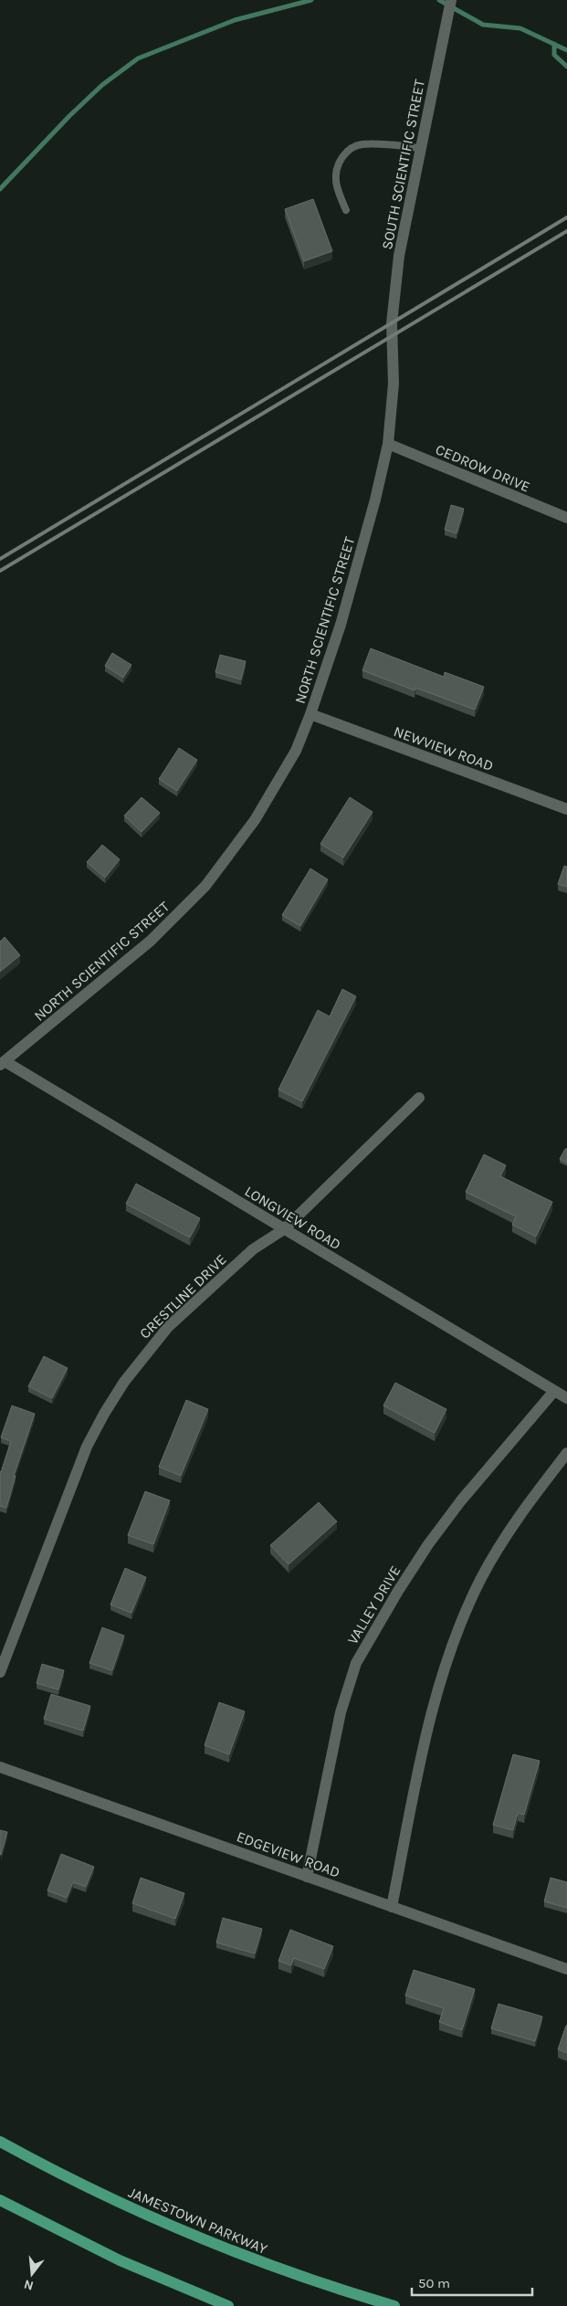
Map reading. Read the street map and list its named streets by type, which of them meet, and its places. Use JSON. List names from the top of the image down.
{
  "streets": {
    "main road": ["JAMESTOWN PARKWAY"],
    "street": [
      "SOUTH SCIENTIFIC STREET",
      "CEDROW DRIVE",
      "NORTH SCIENTIFIC STREET",
      "NEWVIEW ROAD",
      "LONGVIEW ROAD",
      "CRESTLINE DRIVE",
      "VALLEY DRIVE",
      "EDGEVIEW ROAD"
    ]
  },
  "crossings": [
    ["SOUTH SCIENTIFIC STREET", "NORTH SCIENTIFIC STREET"],
    ["CEDROW DRIVE", "NORTH SCIENTIFIC STREET"],
    ["NORTH SCIENTIFIC STREET", "NEWVIEW ROAD"],
    ["NORTH SCIENTIFIC STREET", "LONGVIEW ROAD"],
    ["LONGVIEW ROAD", "CRESTLINE DRIVE"],
    ["LONGVIEW ROAD", "VALLEY DRIVE"],
    ["VALLEY DRIVE", "EDGEVIEW ROAD"]
  ],
  "scale_bar": "50 m",
  "north": "bottom"
}
